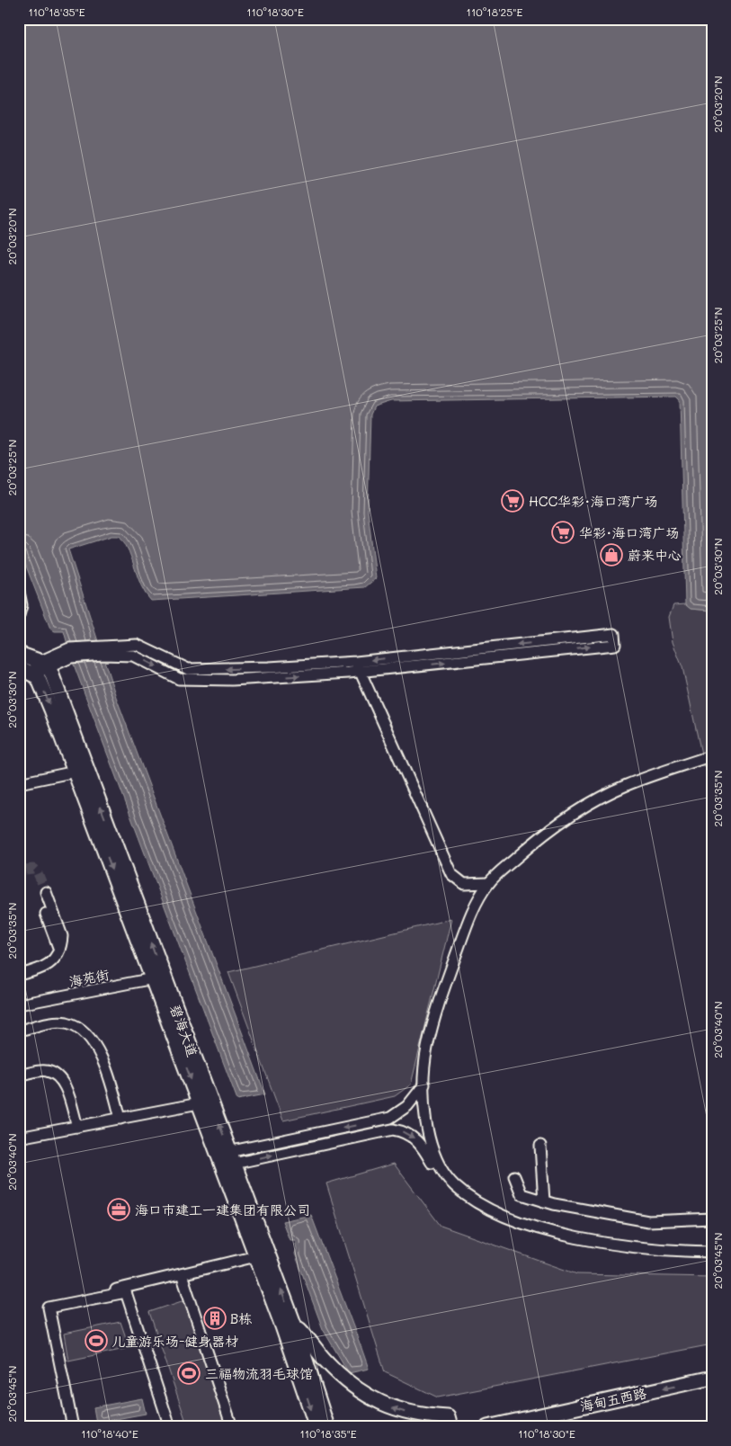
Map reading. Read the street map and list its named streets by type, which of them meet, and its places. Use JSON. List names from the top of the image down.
{
  "streets": {
    "main road": ["碧海大道", "海甸五西路"],
    "street": ["海苑街"]
  },
  "crossings": [
    ["海苑街", "碧海大道"]
  ],
  "one_way": ["海甸五西路"],
  "places": {
    "supermarket": ["HCC华彩·海口湾广场", "华彩·海口湾广场"],
    "shop": ["蔚来中心"],
    "office": ["海口市建工一建集团有限公司"],
    "building": ["B栋"],
    "sports": ["儿童游乐场-健身器材", "三福物流羽毛球馆"]
  },
  "coordinates": [
    "110°18'35\"E",
    "110°18'30\"E",
    "110°18'25\"E",
    "20°03'20\"N",
    "20°03'25\"N",
    "20°03'30\"N",
    "20°03'35\"N",
    "20°03'40\"N",
    "20°03'45\"N",
    "110°18'40\"E"
  ]
}
